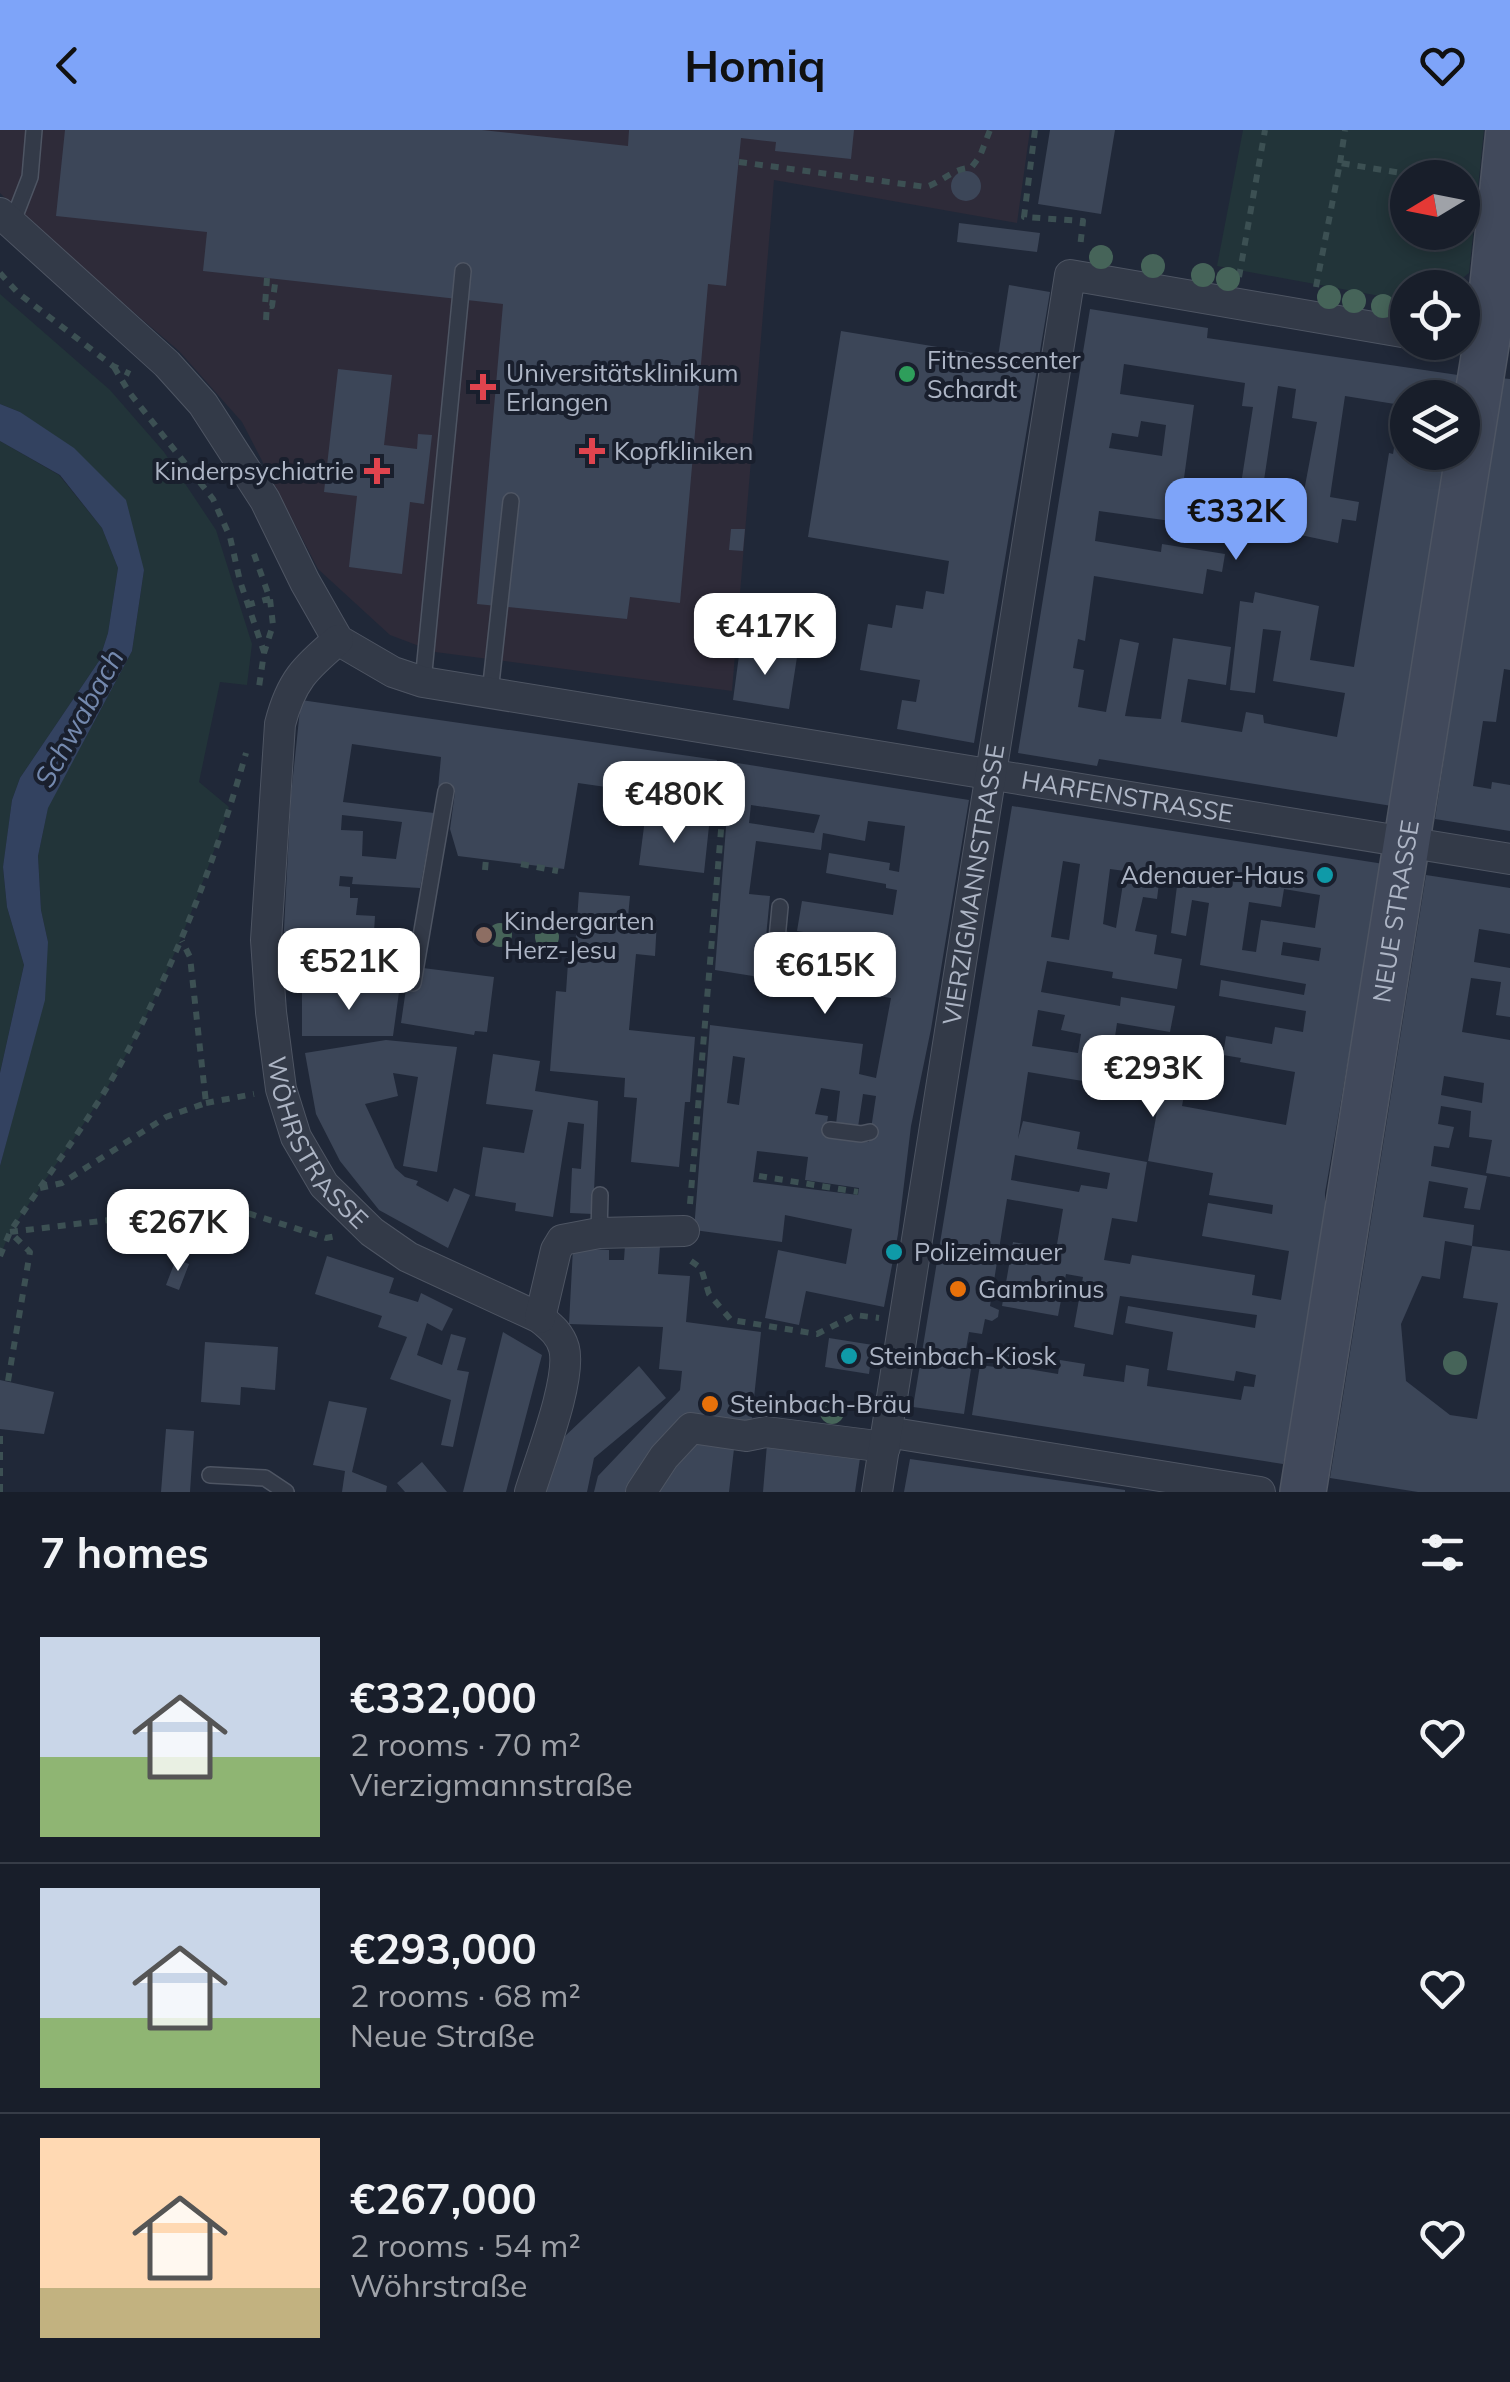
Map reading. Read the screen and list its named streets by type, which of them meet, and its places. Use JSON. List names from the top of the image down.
{
  "streets": {
    "street": [
      "HARFENSTRASSE",
      "VIERZIGMANNSTRASSE",
      "NEUE STRASSE",
      "WÖHRSTRASSE"
    ]
  },
  "crossings": [
    ["HARFENSTRASSE", "VIERZIGMANNSTRASSE"],
    ["HARFENSTRASSE", "NEUE STRASSE"],
    ["HARFENSTRASSE", "WÖHRSTRASSE"]
  ],
  "water": ["Schwabach"],
  "places": {
    "other": [
      "Fitnesscenter Schardt",
      "Adenauer-Haus",
      "Kindergarten Herz-Jesu",
      "Polizeimauer",
      "Gambrinus",
      "Steinbach-Kiosk",
      "Steinbach-Bräu"
    ],
    "health": ["Universitätsklinikum Erlangen", "Kopfkliniken", "Kinderpsychiatrie"]
  },
  "north": "left",
  "page": {
    "header": "Homiq",
    "price": [
      "€332K",
      "€417K",
      "€480K",
      "€521K",
      "€615K",
      "€293K",
      "€267K"
    ],
    "heading": "7 homes",
    "list": [
      {
        "name": "€332,000",
        "note": "2 rooms · 70 m² · Vierzigmannstraße"
      },
      {
        "name": "€293,000",
        "note": "2 rooms · 68 m² · Neue Straße"
      },
      {
        "name": "€267,000",
        "note": "2 rooms · 54 m² · Wöhrstraße"
      }
    ]
  }
}
